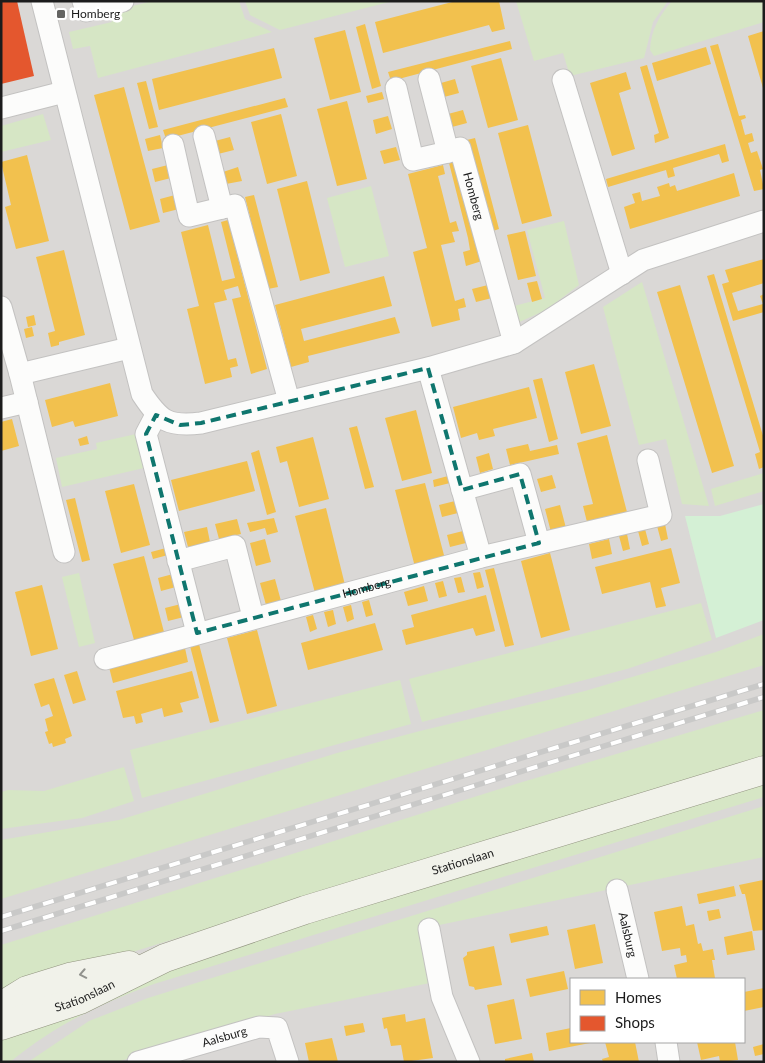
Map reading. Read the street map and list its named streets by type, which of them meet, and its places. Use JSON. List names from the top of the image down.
{
  "streets": {
    "street": ["Homberg", "Stationslaan", "Aalsburg"]
  },
  "places": {
    "transit": ["Homberg"]
  },
  "legend": ["Homes", "Shops"]
}
